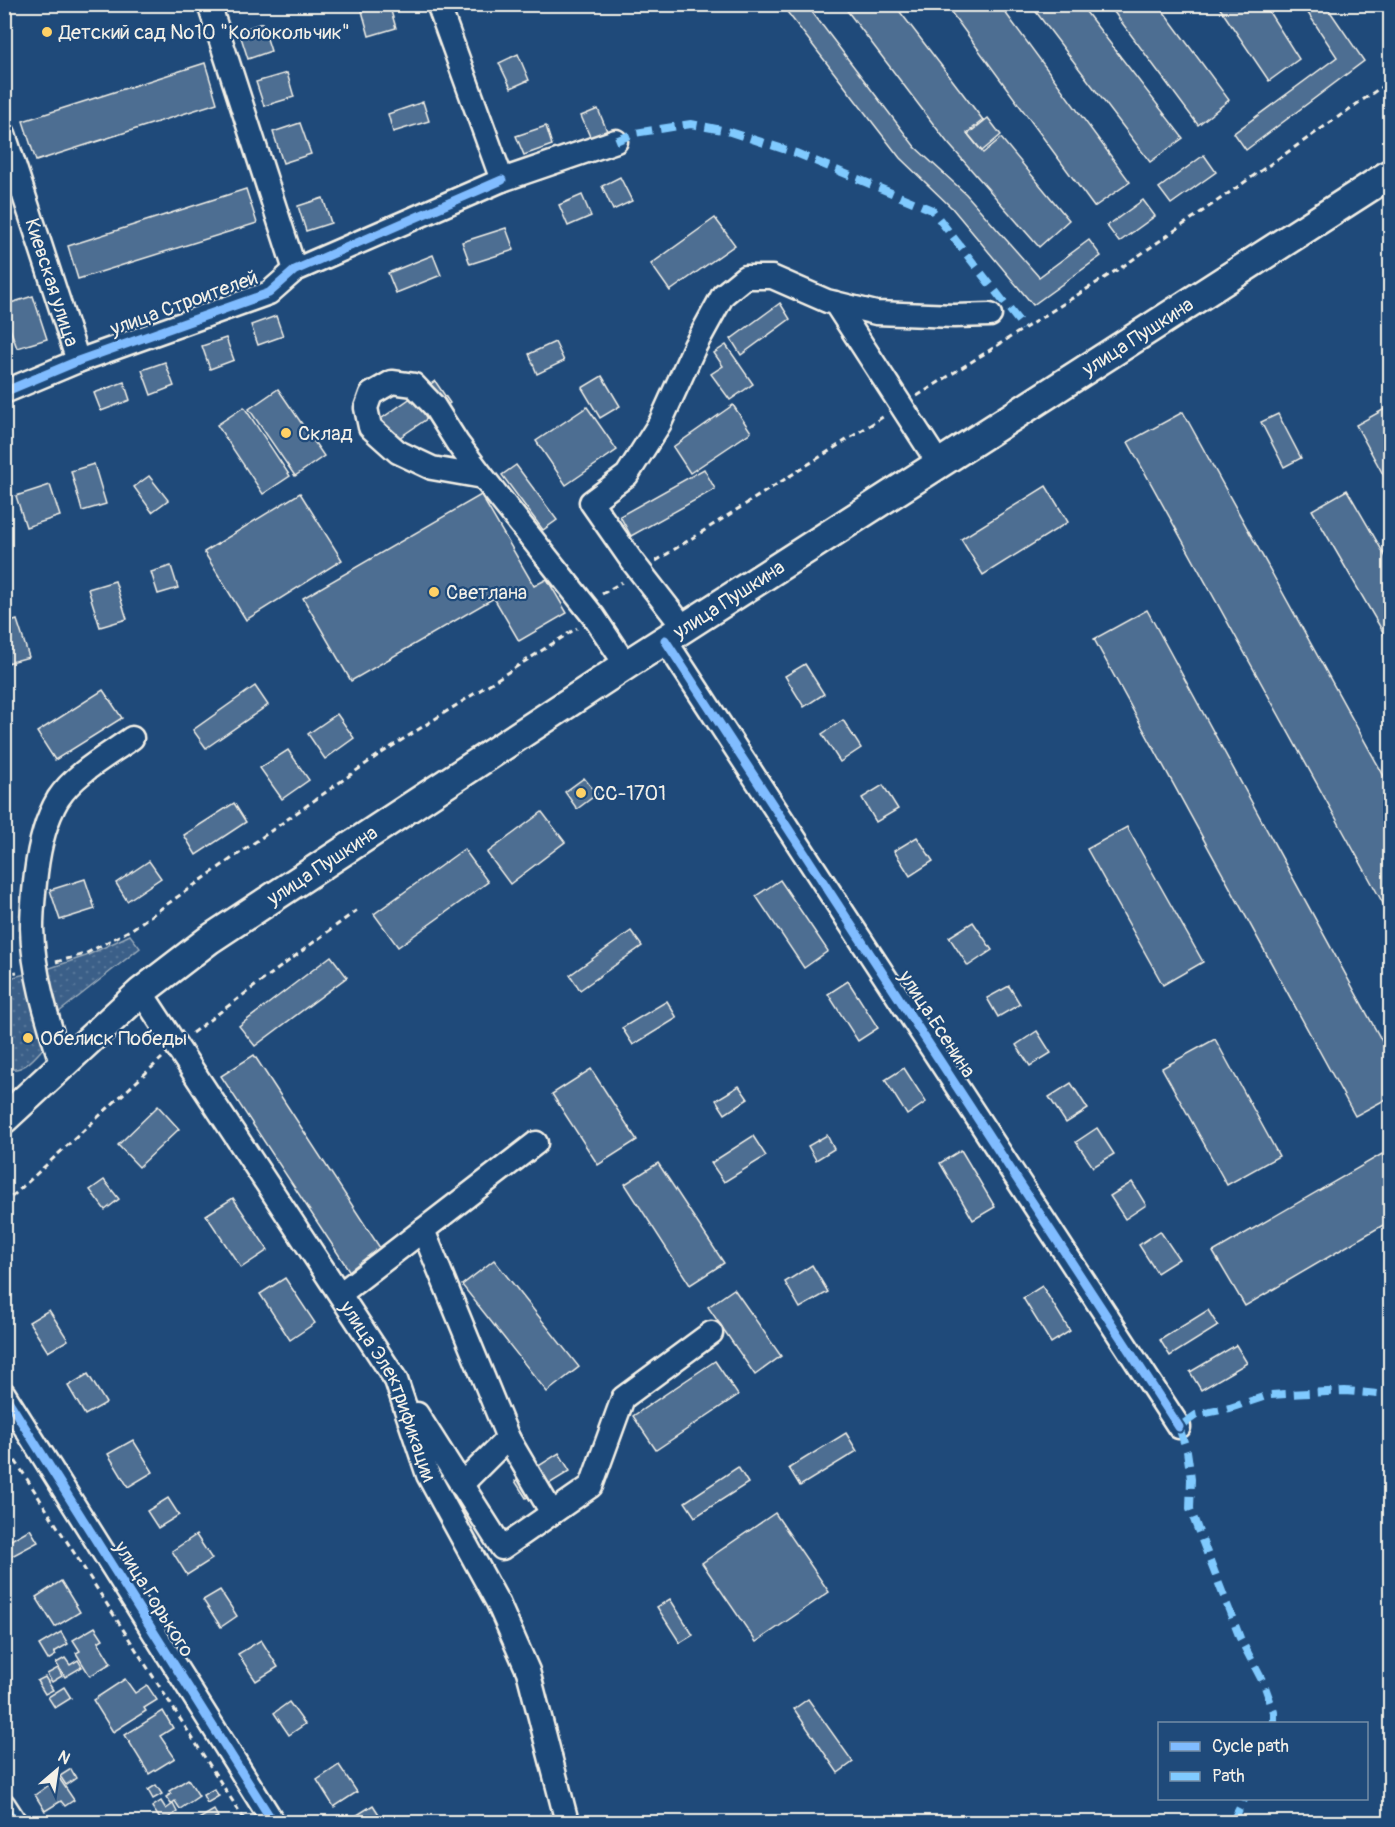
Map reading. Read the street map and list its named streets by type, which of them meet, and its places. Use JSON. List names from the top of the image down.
{
  "streets": {
    "main road": ["улица Пушкина"],
    "street": [
      "Киевская улица",
      "улица Строителей",
      "улица Есенина",
      "улица Электрификации",
      "улица Горького"
    ]
  },
  "crossings": [
    ["Киевская улица", "улица Строителей"],
    ["улица Пушкина", "улица Есенина"],
    ["улица Пушкина", "улица Электрификации"]
  ],
  "places": [
    "Детский сад №10 \"Колокольчик\"",
    "Склад",
    "Светлана",
    "СС-1701",
    "Обелиск Победы"
  ],
  "legend": ["Cycle path", "Path"],
  "north": "top right"
}
